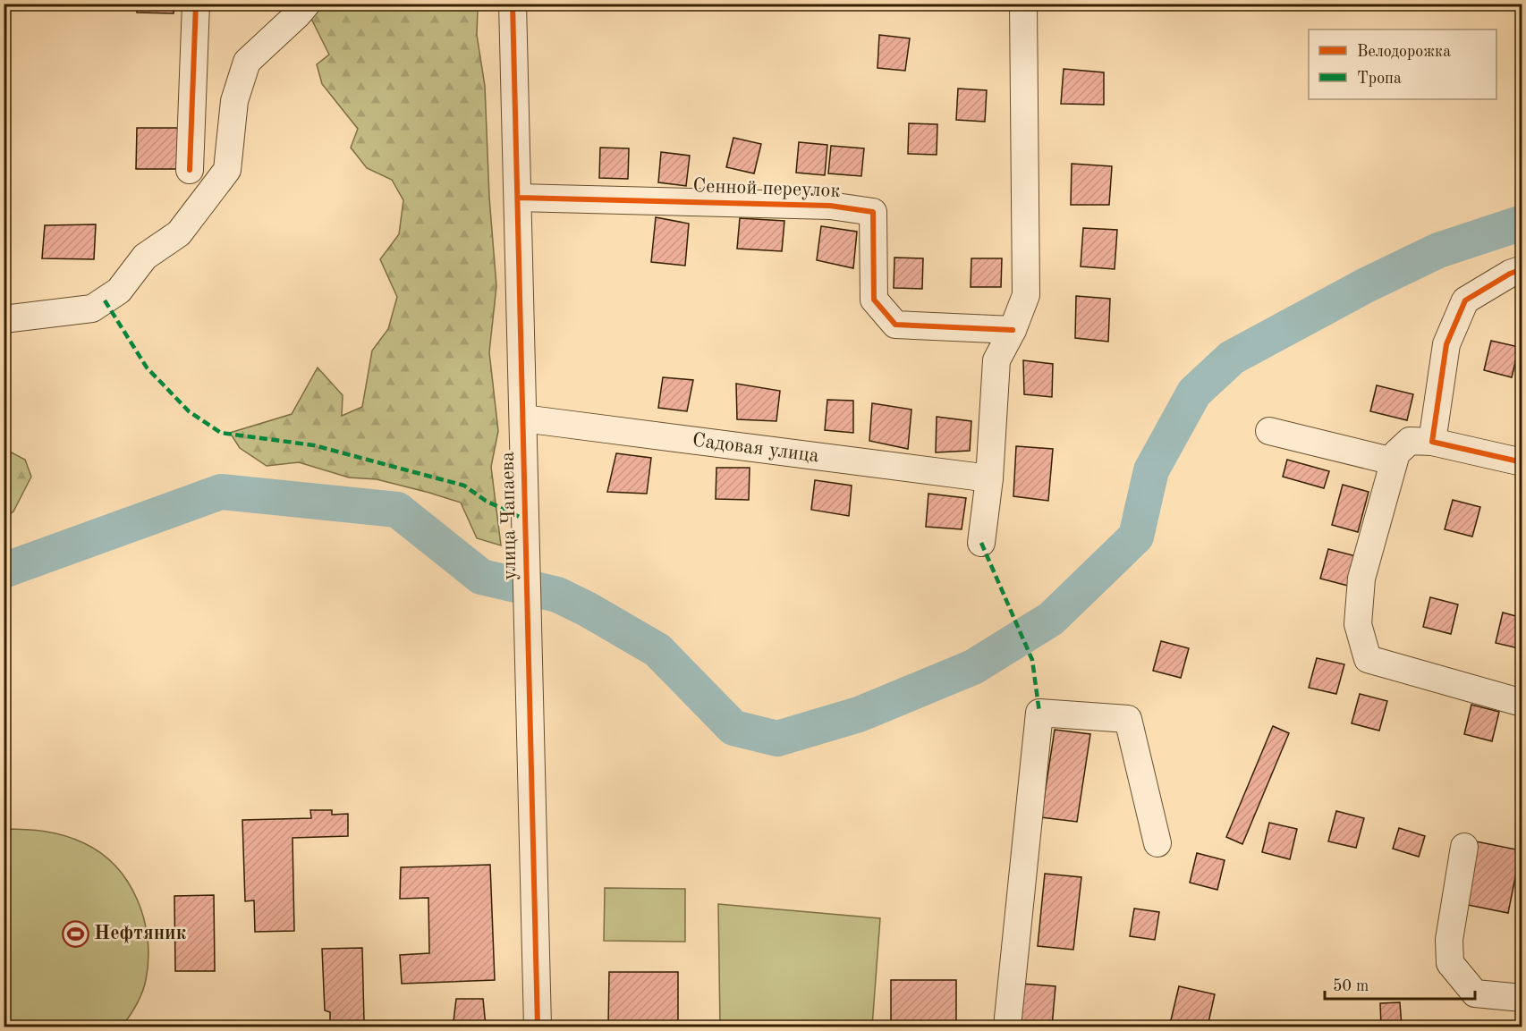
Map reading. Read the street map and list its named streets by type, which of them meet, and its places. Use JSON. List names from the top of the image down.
{
  "streets": {
    "street": ["Сенной переулок", "Садовая улица", "улица Чапаева"]
  },
  "crossings": [
    ["Сенной переулок", "улица Чапаева"],
    ["Садовая улица", "улица Чапаева"]
  ],
  "places": {
    "sports": ["Нефтяник"]
  },
  "legend": ["Велодорожка", "Тропа"],
  "scale_bar": "50 m"
}
